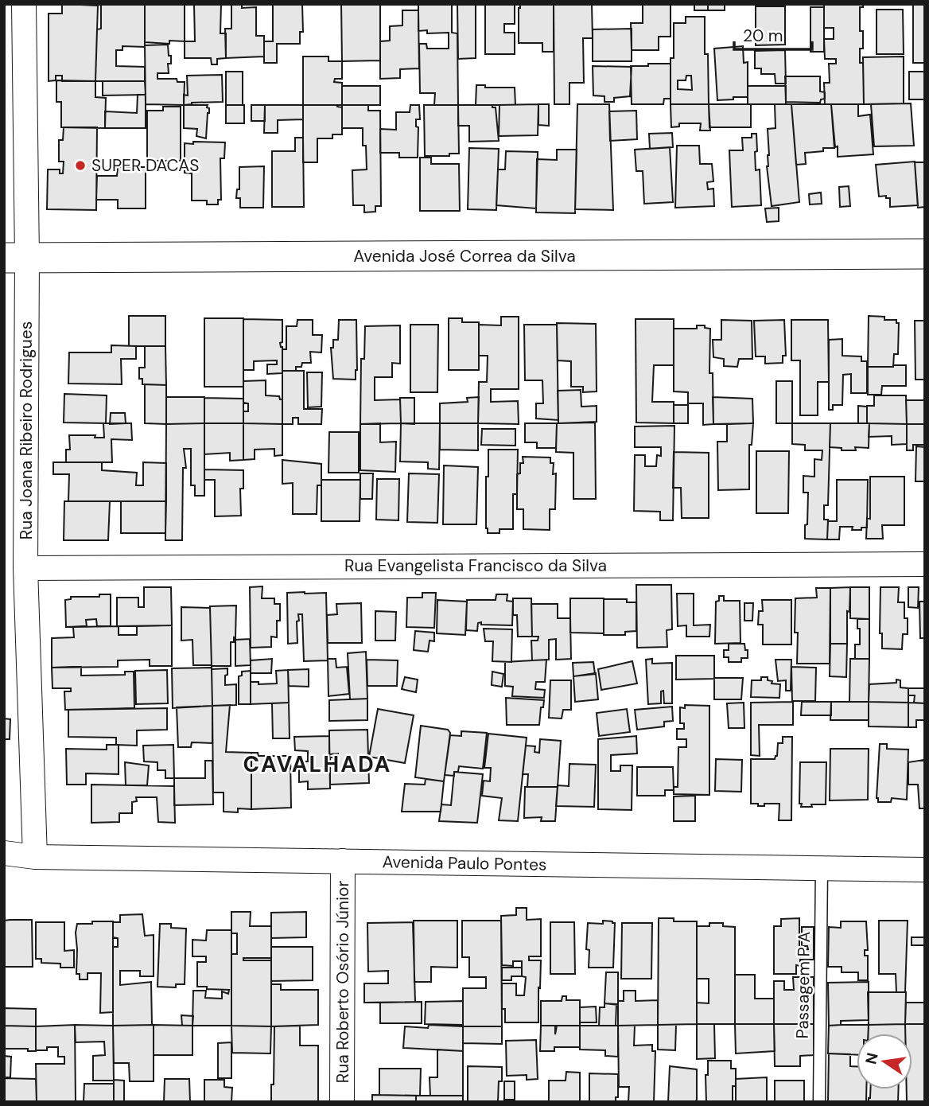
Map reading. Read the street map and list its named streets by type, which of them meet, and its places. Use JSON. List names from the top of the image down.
{
  "streets": {
    "street": [
      "Avenida José Correa da Silva",
      "Rua Joana Ribeiro Rodrigues",
      "Rua Evangelista Francisco da Silva",
      "Avenida Paulo Pontes",
      "Rua Roberto Osório Júnior"
    ],
    "lane": ["Passagem P A"]
  },
  "crossings": [
    ["Avenida José Correa da Silva", "Rua Joana Ribeiro Rodrigues"],
    ["Rua Joana Ribeiro Rodrigues", "Rua Evangelista Francisco da Silva"],
    ["Rua Joana Ribeiro Rodrigues", "Avenida Paulo Pontes"],
    ["Avenida Paulo Pontes", "Rua Roberto Osório Júnior"],
    ["Avenida Paulo Pontes", "Passagem P A"]
  ],
  "districts": ["CAVALHADA"],
  "places": ["SUPER DACAS"],
  "scale_bar": "20 m",
  "north": "left"
}
